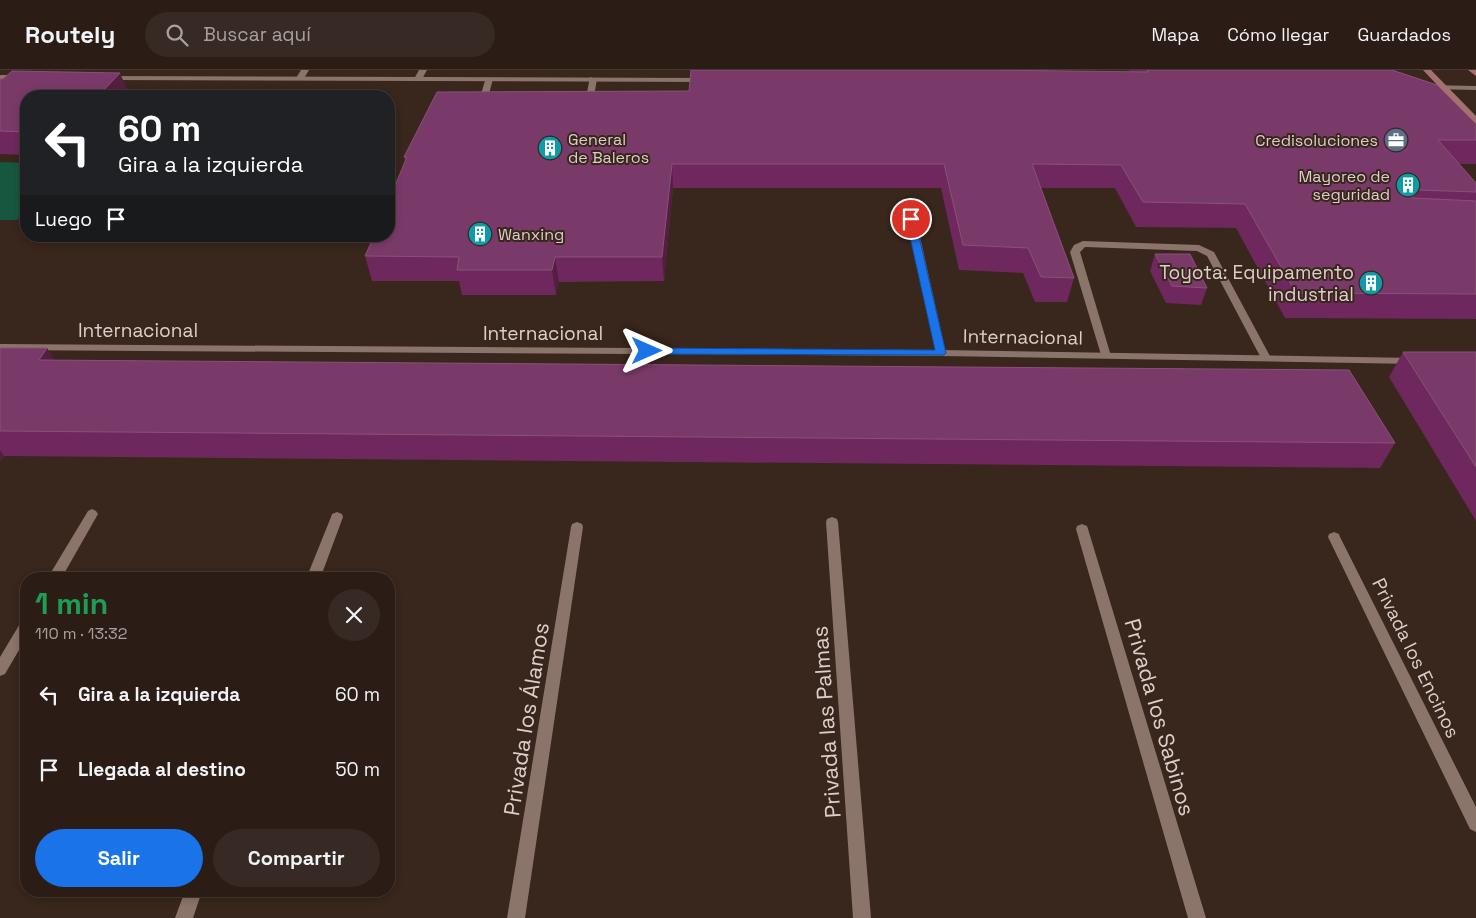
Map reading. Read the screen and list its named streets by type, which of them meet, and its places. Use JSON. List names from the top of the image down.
{
  "streets": {
    "street": [
      "Internacional",
      "Privada los Encinos",
      "Privada los Sabinos",
      "Privada los Álamos",
      "Privada las Palmas"
    ]
  },
  "places": {
    "office": ["Credisoluciones"],
    "building": [
      "General de Baleros",
      "Mayoreo de seguridad",
      "Wanxing",
      "Toyota: Equipamento industrial"
    ]
  },
  "page": {
    "header": "Routely",
    "search": "Buscar aquí",
    "nav": ["Mapa", "Cómo llegar", "Guardados"],
    "turn": ["60 m", "Gira a la izquierda"],
    "then": "Luego",
    "heading": ["1 min", "110 m · 13:32"],
    "list": [
      {
        "name": "Gira a la izquierda",
        "value": "60 m"
      },
      {
        "name": "Llegada al destino",
        "value": "50 m"
      }
    ],
    "buttons": ["Salir", "Compartir"]
  }
}
